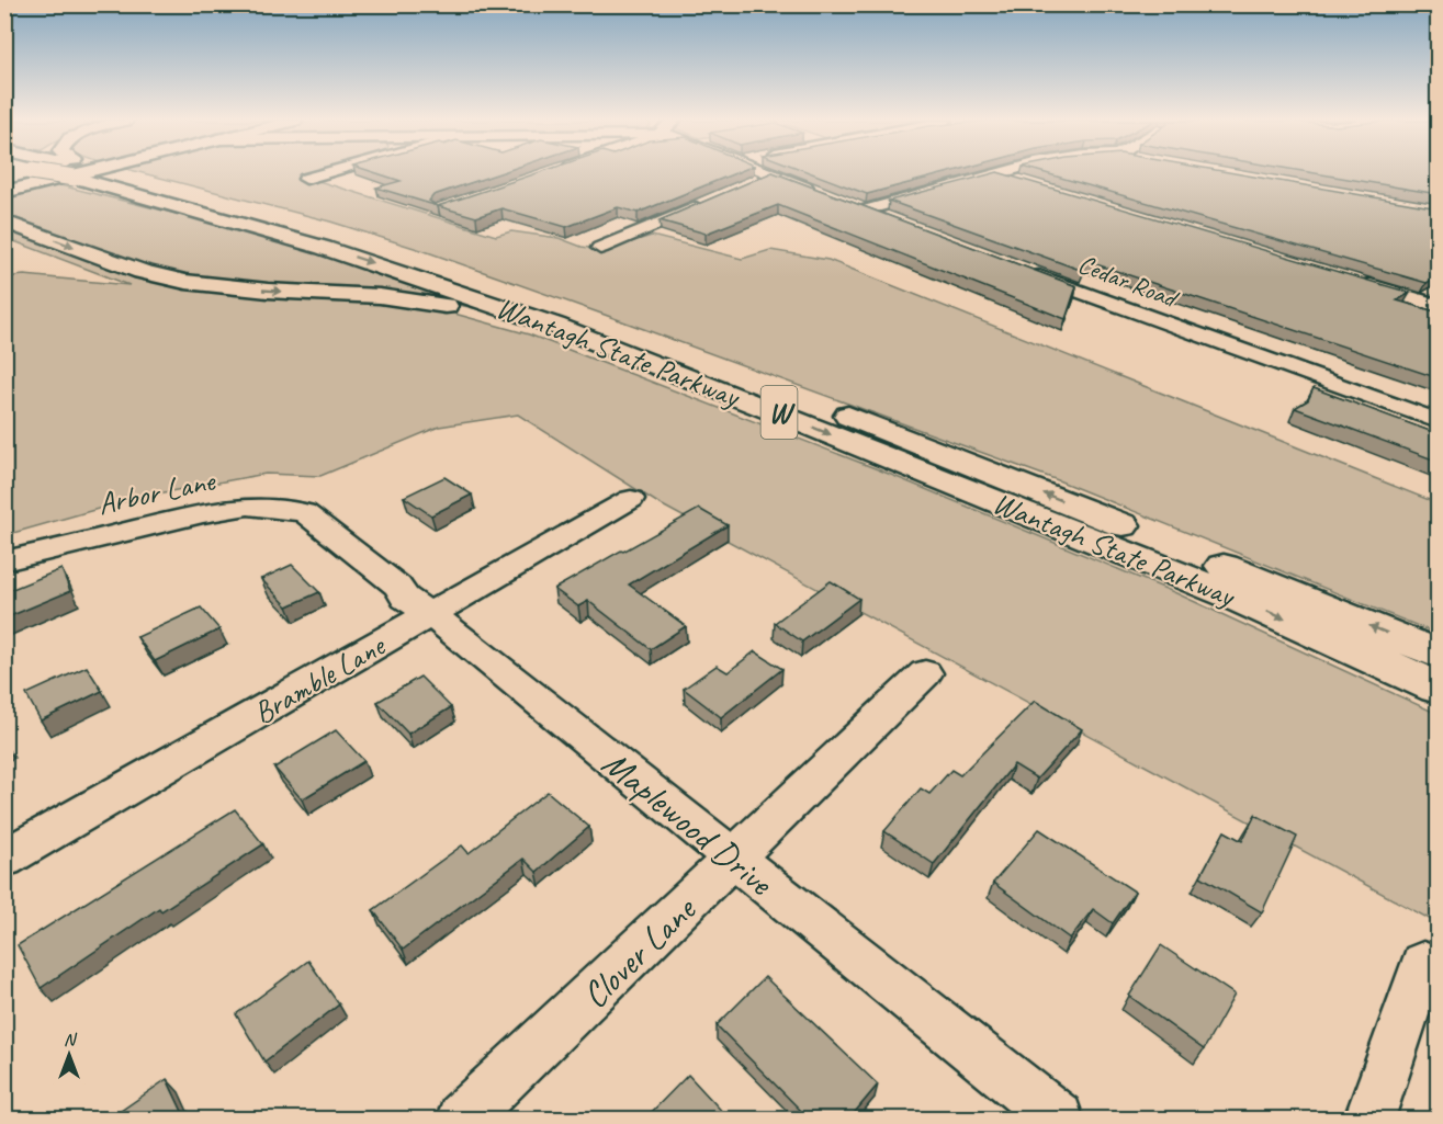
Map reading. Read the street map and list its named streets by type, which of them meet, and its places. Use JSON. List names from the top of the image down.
{
  "streets": {
    "main road": ["Wantagh State Parkway", "W"],
    "street": [
      "Cedar Road",
      "Arbor Lane",
      "Bramble Lane",
      "Maplewood Drive",
      "Clover Lane"
    ]
  },
  "crossings": [
    ["Arbor Lane", "Maplewood Drive"],
    ["Bramble Lane", "Maplewood Drive"],
    ["Maplewood Drive", "Clover Lane"]
  ],
  "north": "top"
}
